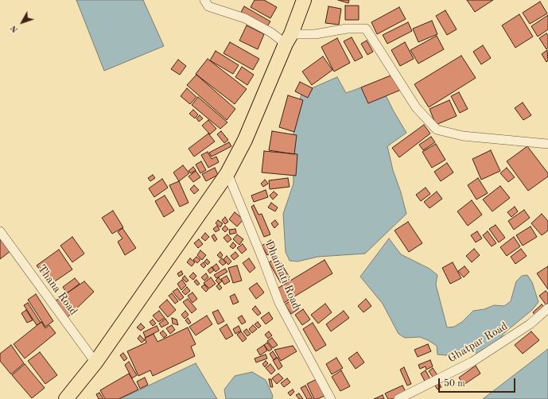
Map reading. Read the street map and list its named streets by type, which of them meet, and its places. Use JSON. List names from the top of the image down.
{
  "streets": {
    "street": ["Dhanhati Road", "Thana Road", "Ghatpar Road"]
  },
  "scale_bar": "50 m",
  "north": "bottom left"
}
